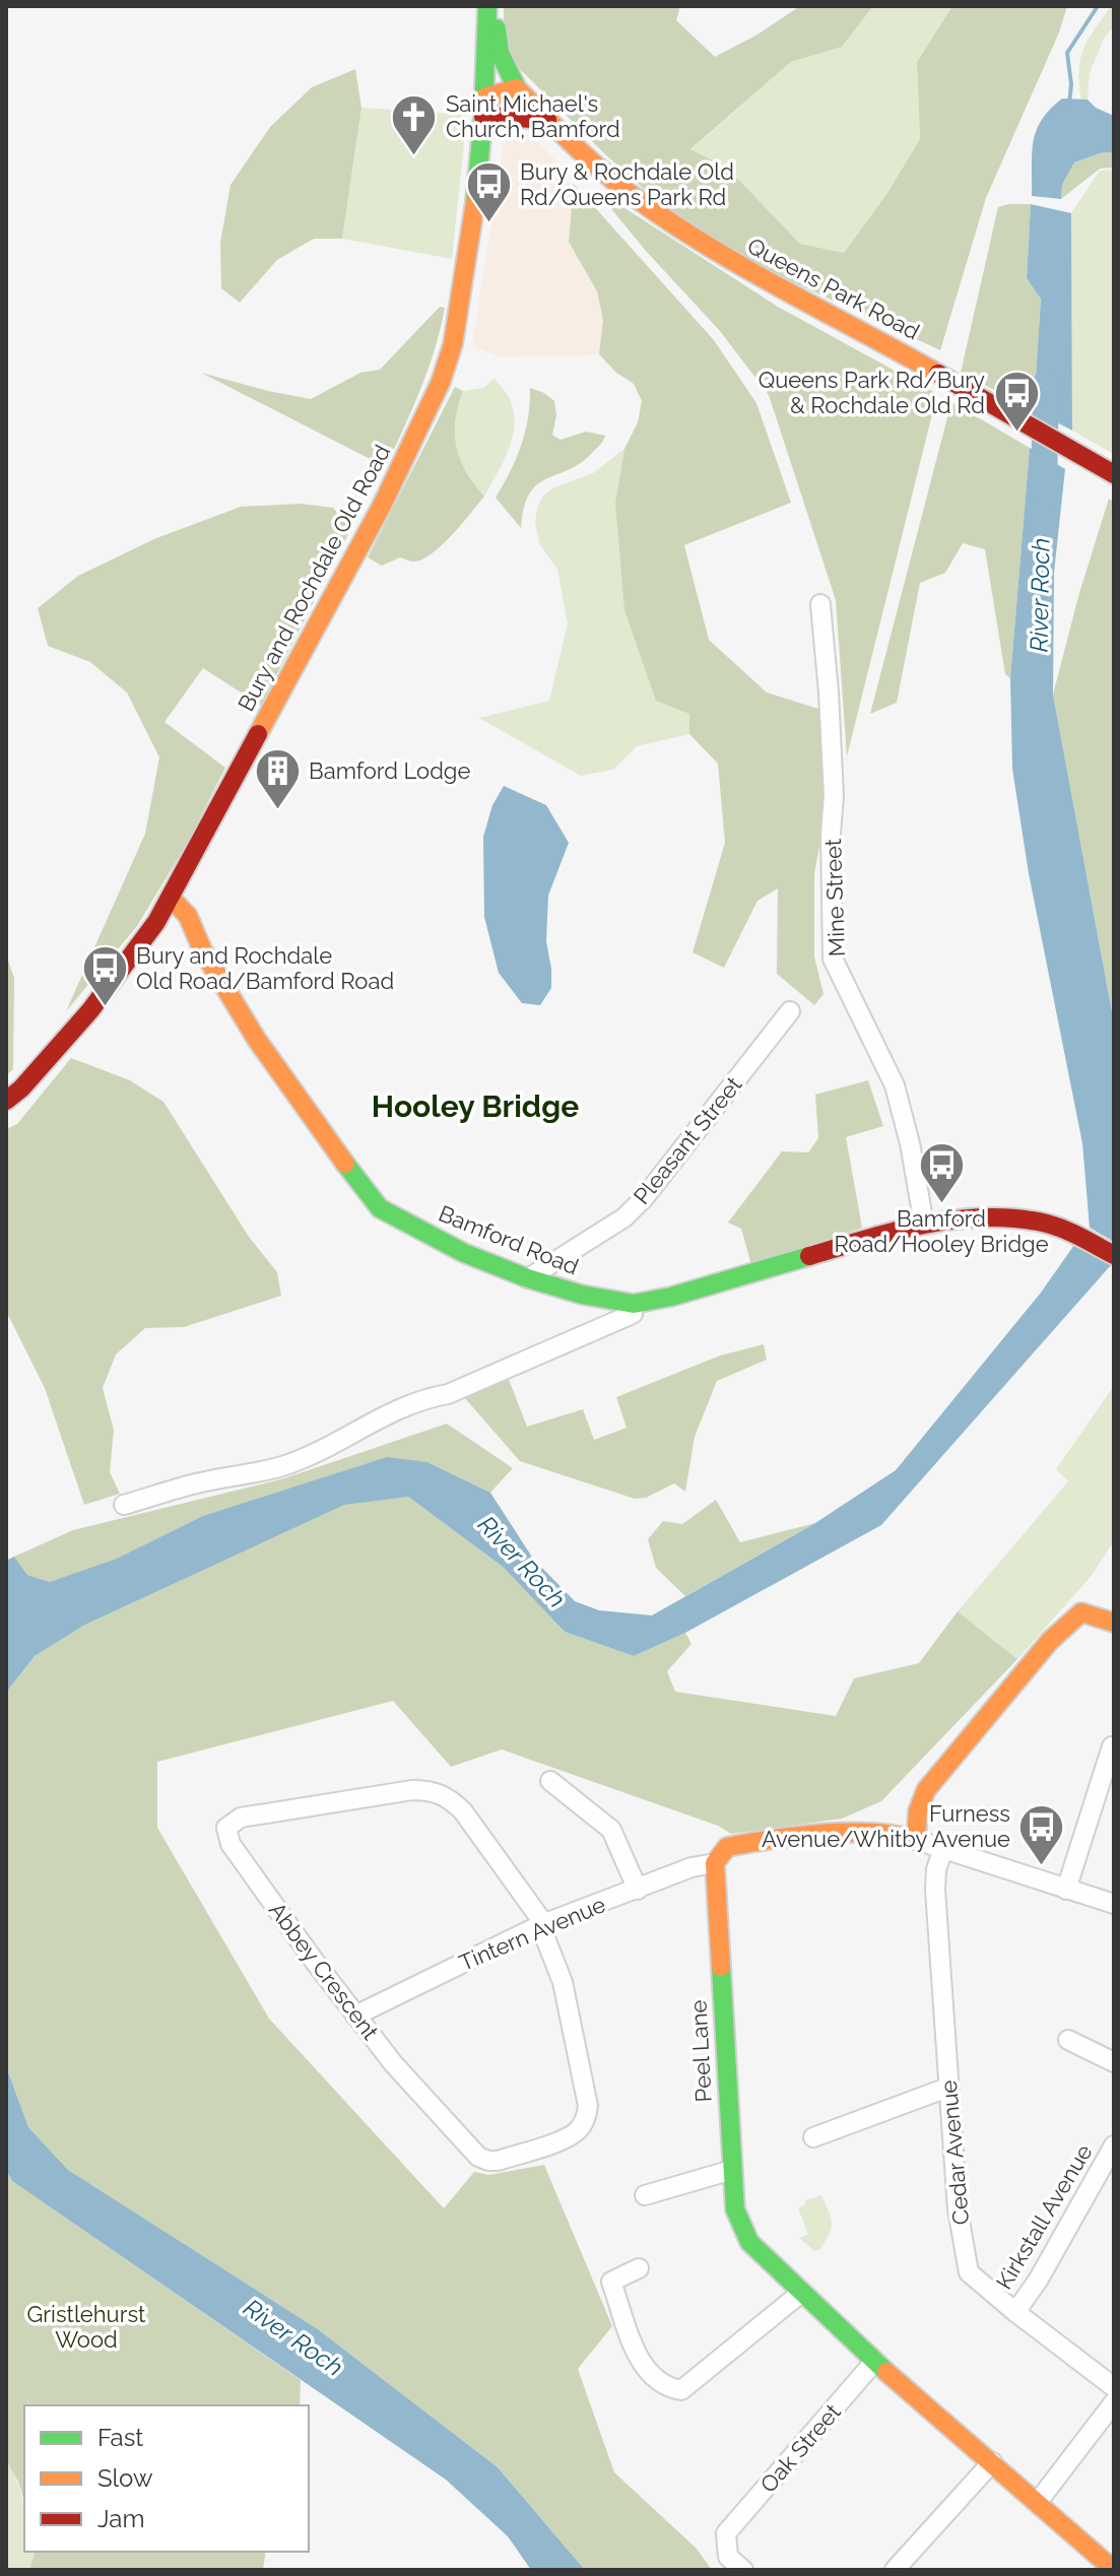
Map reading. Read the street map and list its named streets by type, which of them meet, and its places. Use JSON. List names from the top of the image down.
{
  "streets": {
    "street": [
      "Queens Park Road",
      "Bury and Rochdale Old Road",
      "Mine Street",
      "Pleasant Street",
      "Bamford Road",
      "Tintern Avenue",
      "Abbey Crescent",
      "Peel Lane",
      "Cedar Avenue",
      "Kirkstall Avenue",
      "Oak Street"
    ]
  },
  "crossings": [
    ["Bury and Rochdale Old Road", "Bamford Road"],
    ["Mine Street", "Bamford Road"],
    ["Pleasant Street", "Bamford Road"],
    ["Tintern Avenue", "Abbey Crescent"],
    ["Tintern Avenue", "Peel Lane"],
    ["Peel Lane", "Oak Street"],
    ["Cedar Avenue", "Kirkstall Avenue"]
  ],
  "districts": ["Hooley Bridge"],
  "water": ["River Roch"],
  "parks": ["Gristlehurst Wood"],
  "places": {
    "church": ["Saint Michael's Church, Bamford"],
    "bus stop": [
      "Bury & Rochdale Old Rd/Queens Park Rd",
      "Queens Park Rd/Bury & Rochdale Old Rd",
      "Bury and Rochdale Old Road/Bamford Road",
      "Bamford Road/Hooley Bridge",
      "Furness Avenue/Whitby Avenue"
    ],
    "building": ["Bamford Lodge"]
  },
  "legend": ["Fast", "Slow", "Jam"]
}
